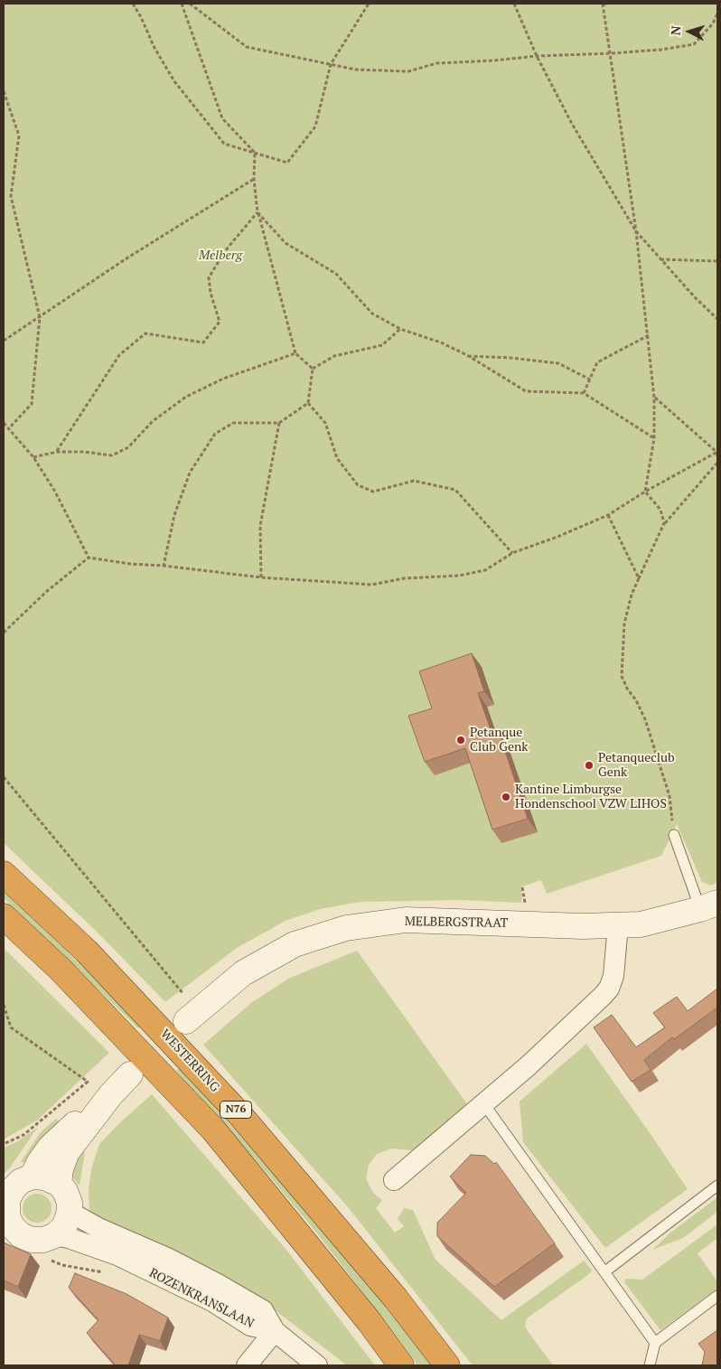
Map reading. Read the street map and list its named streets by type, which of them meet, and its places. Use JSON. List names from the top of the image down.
{
  "streets": {
    "highway": ["WESTERRING", "N76"],
    "street": ["MELBERGSTRAAT", "ROZENKRANSLAAN"]
  },
  "parks": ["Melberg"],
  "places": ["Petanque Club Genk", "Petanqueclub Genk", "Kantine Limburgse Hondenschool VZW LIHOS"],
  "north": "left"
}
